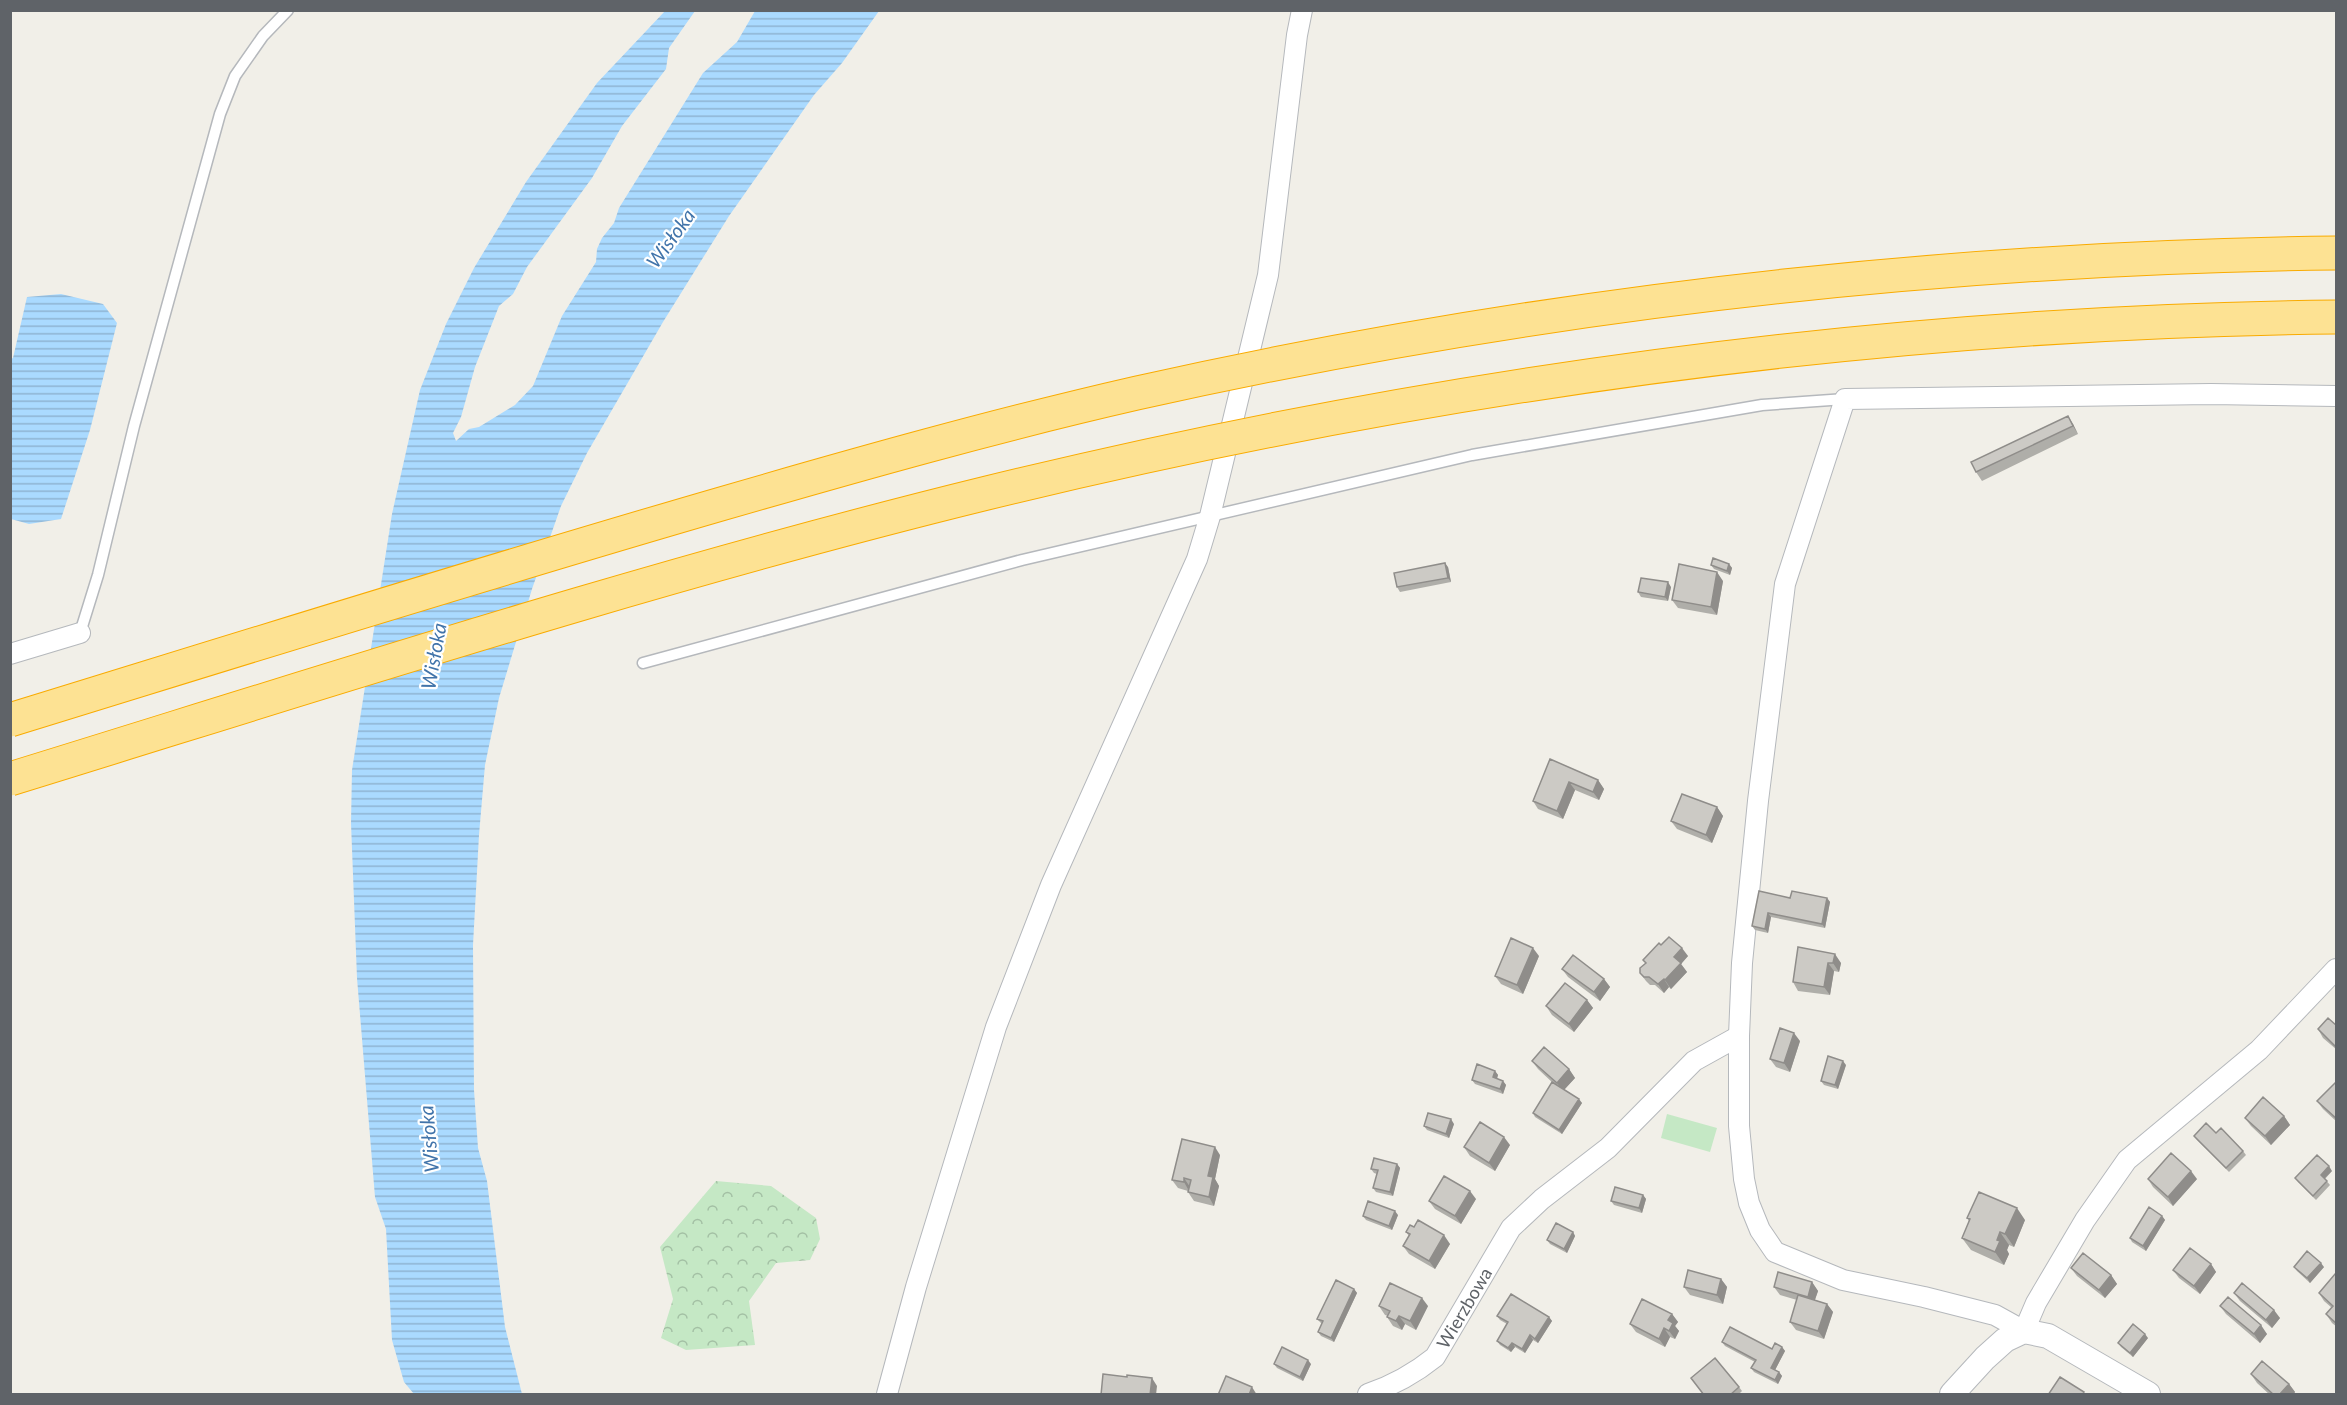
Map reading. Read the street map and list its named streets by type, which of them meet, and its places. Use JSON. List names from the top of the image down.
{
  "streets": {
    "street": ["Wierzbowa"]
  },
  "water": ["Wisłoka"]
}
